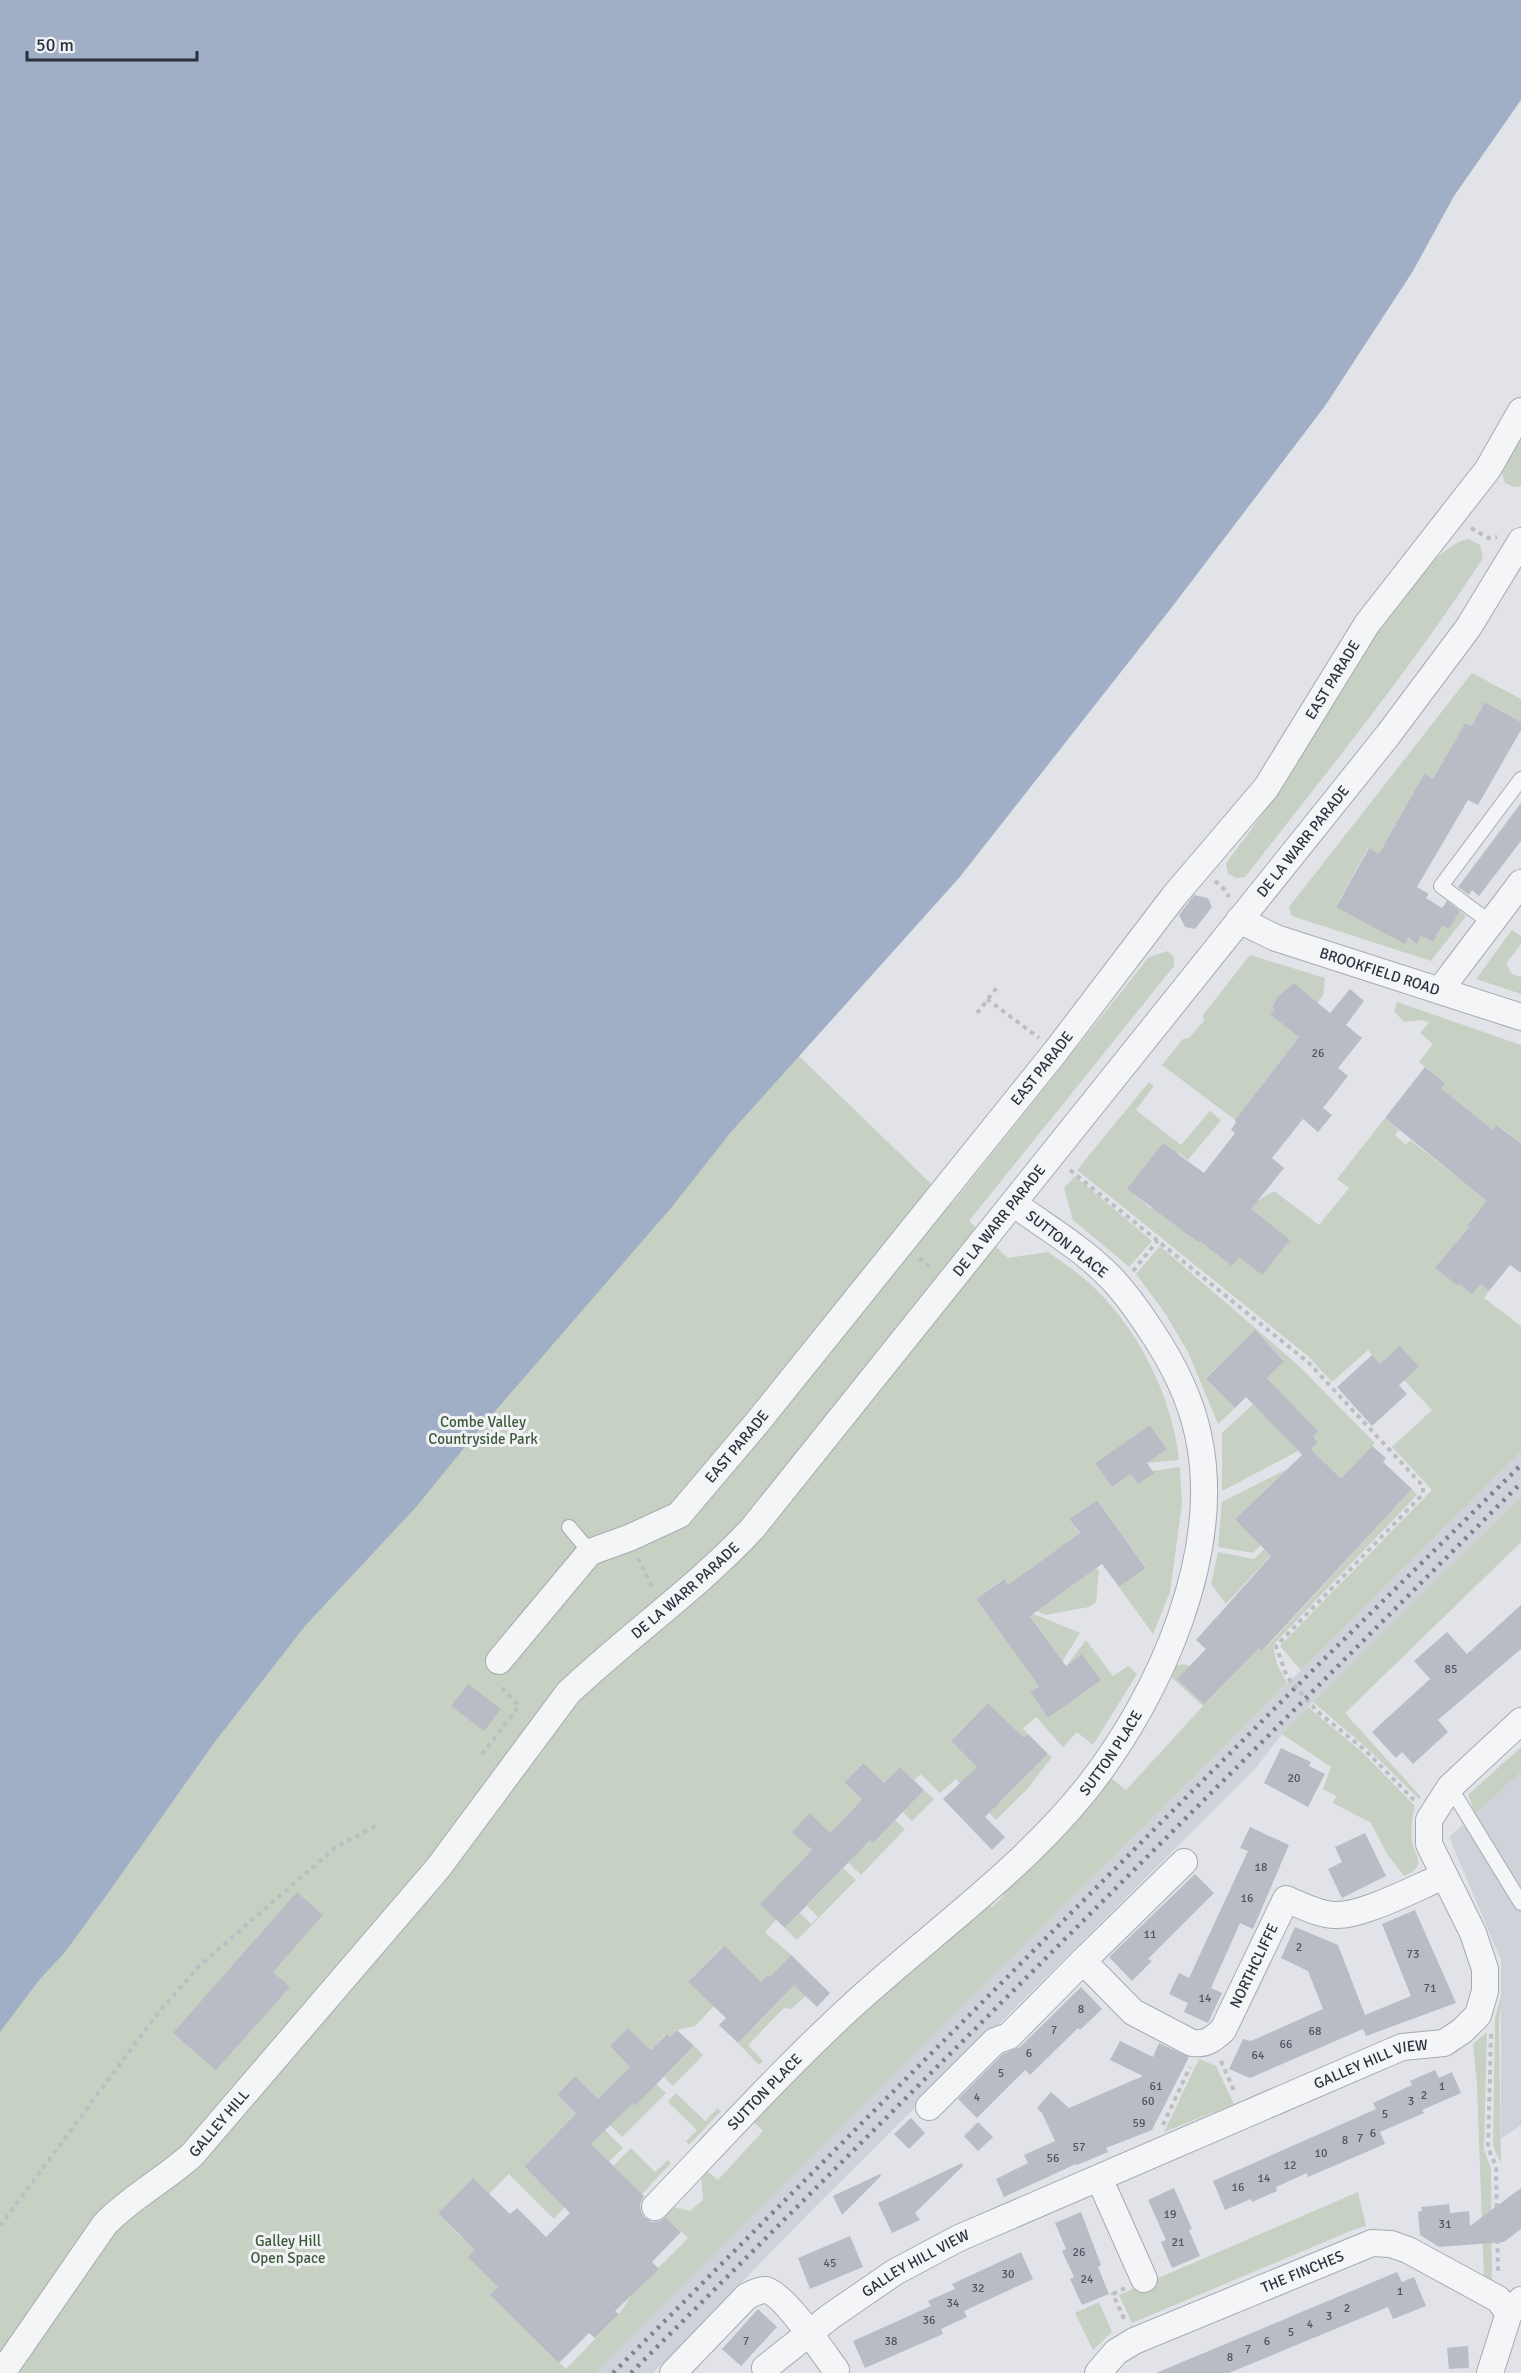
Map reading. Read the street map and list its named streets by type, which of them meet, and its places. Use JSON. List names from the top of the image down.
{
  "streets": {
    "street": [
      "EAST PARADE",
      "DE LA WARR PARADE",
      "BROOKFIELD ROAD",
      "SUTTON PLACE",
      "NORTHCLIFFE",
      "GALLEY HILL VIEW",
      "GALLEY HILL",
      "THE FINCHES"
    ]
  },
  "crossings": [
    ["DE LA WARR PARADE", "BROOKFIELD ROAD"],
    ["DE LA WARR PARADE", "SUTTON PLACE"],
    ["DE LA WARR PARADE", "GALLEY HILL"],
    ["NORTHCLIFFE", "GALLEY HILL VIEW"]
  ],
  "parks": ["Combe Valley Countryside Park", "Galley Hill Open Space"],
  "house_numbers": [
    "26",
    "85",
    "20",
    "18",
    "16",
    "11",
    "2",
    "73",
    "71",
    "14",
    "8",
    "7",
    "68",
    "66",
    "6",
    "64",
    "5",
    "61",
    "1",
    "2",
    "4",
    "60",
    "3",
    "5",
    "59",
    "6",
    "7",
    "8",
    "57",
    "10",
    "56",
    "12",
    "14",
    "16",
    "19",
    "31",
    "21",
    "26",
    "45",
    "30",
    "24",
    "32",
    "1",
    "34",
    "2",
    "3",
    "36",
    "4",
    "5",
    "7",
    "38",
    "6",
    "7",
    "8"
  ],
  "scale_bar": "50 m"
}
